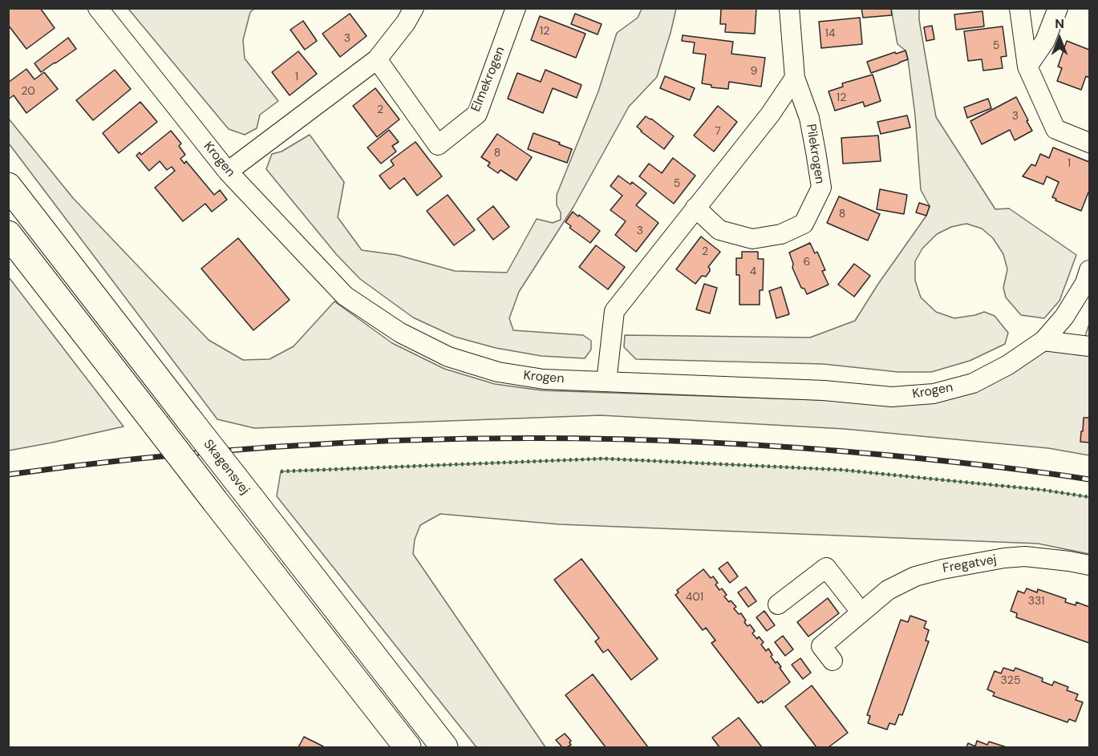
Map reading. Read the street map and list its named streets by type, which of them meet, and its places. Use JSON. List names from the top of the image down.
{
  "streets": {
    "main road": ["Skagensvej"],
    "street": [
      "Elmekrogen",
      "Pilekrogen",
      "Krogen",
      "Fregatvej"
    ]
  },
  "house_numbers": [
    "12",
    "14",
    "3",
    "5",
    "9",
    "1",
    "20",
    "12",
    "2",
    "3",
    "7",
    "8",
    "1",
    "5",
    "8",
    "3",
    "2",
    "6",
    "4",
    "401",
    "331",
    "325"
  ],
  "north": "top"
}
